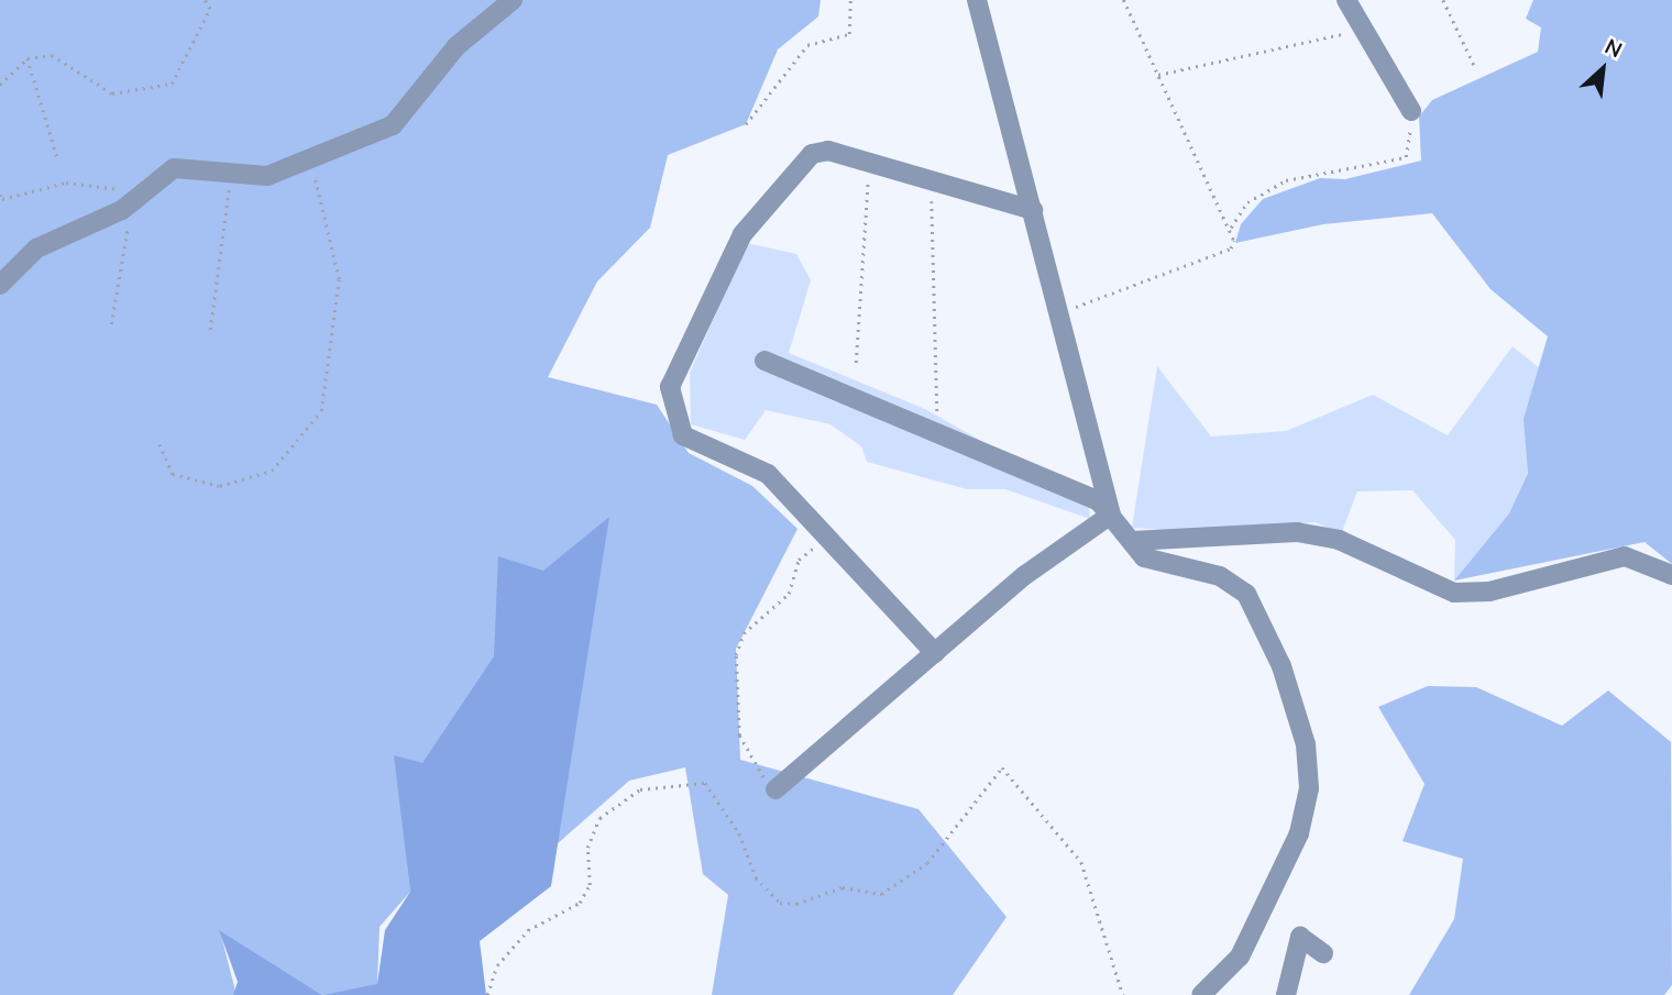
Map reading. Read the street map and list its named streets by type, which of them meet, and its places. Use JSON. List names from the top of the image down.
{
  "north": "top right"
}
